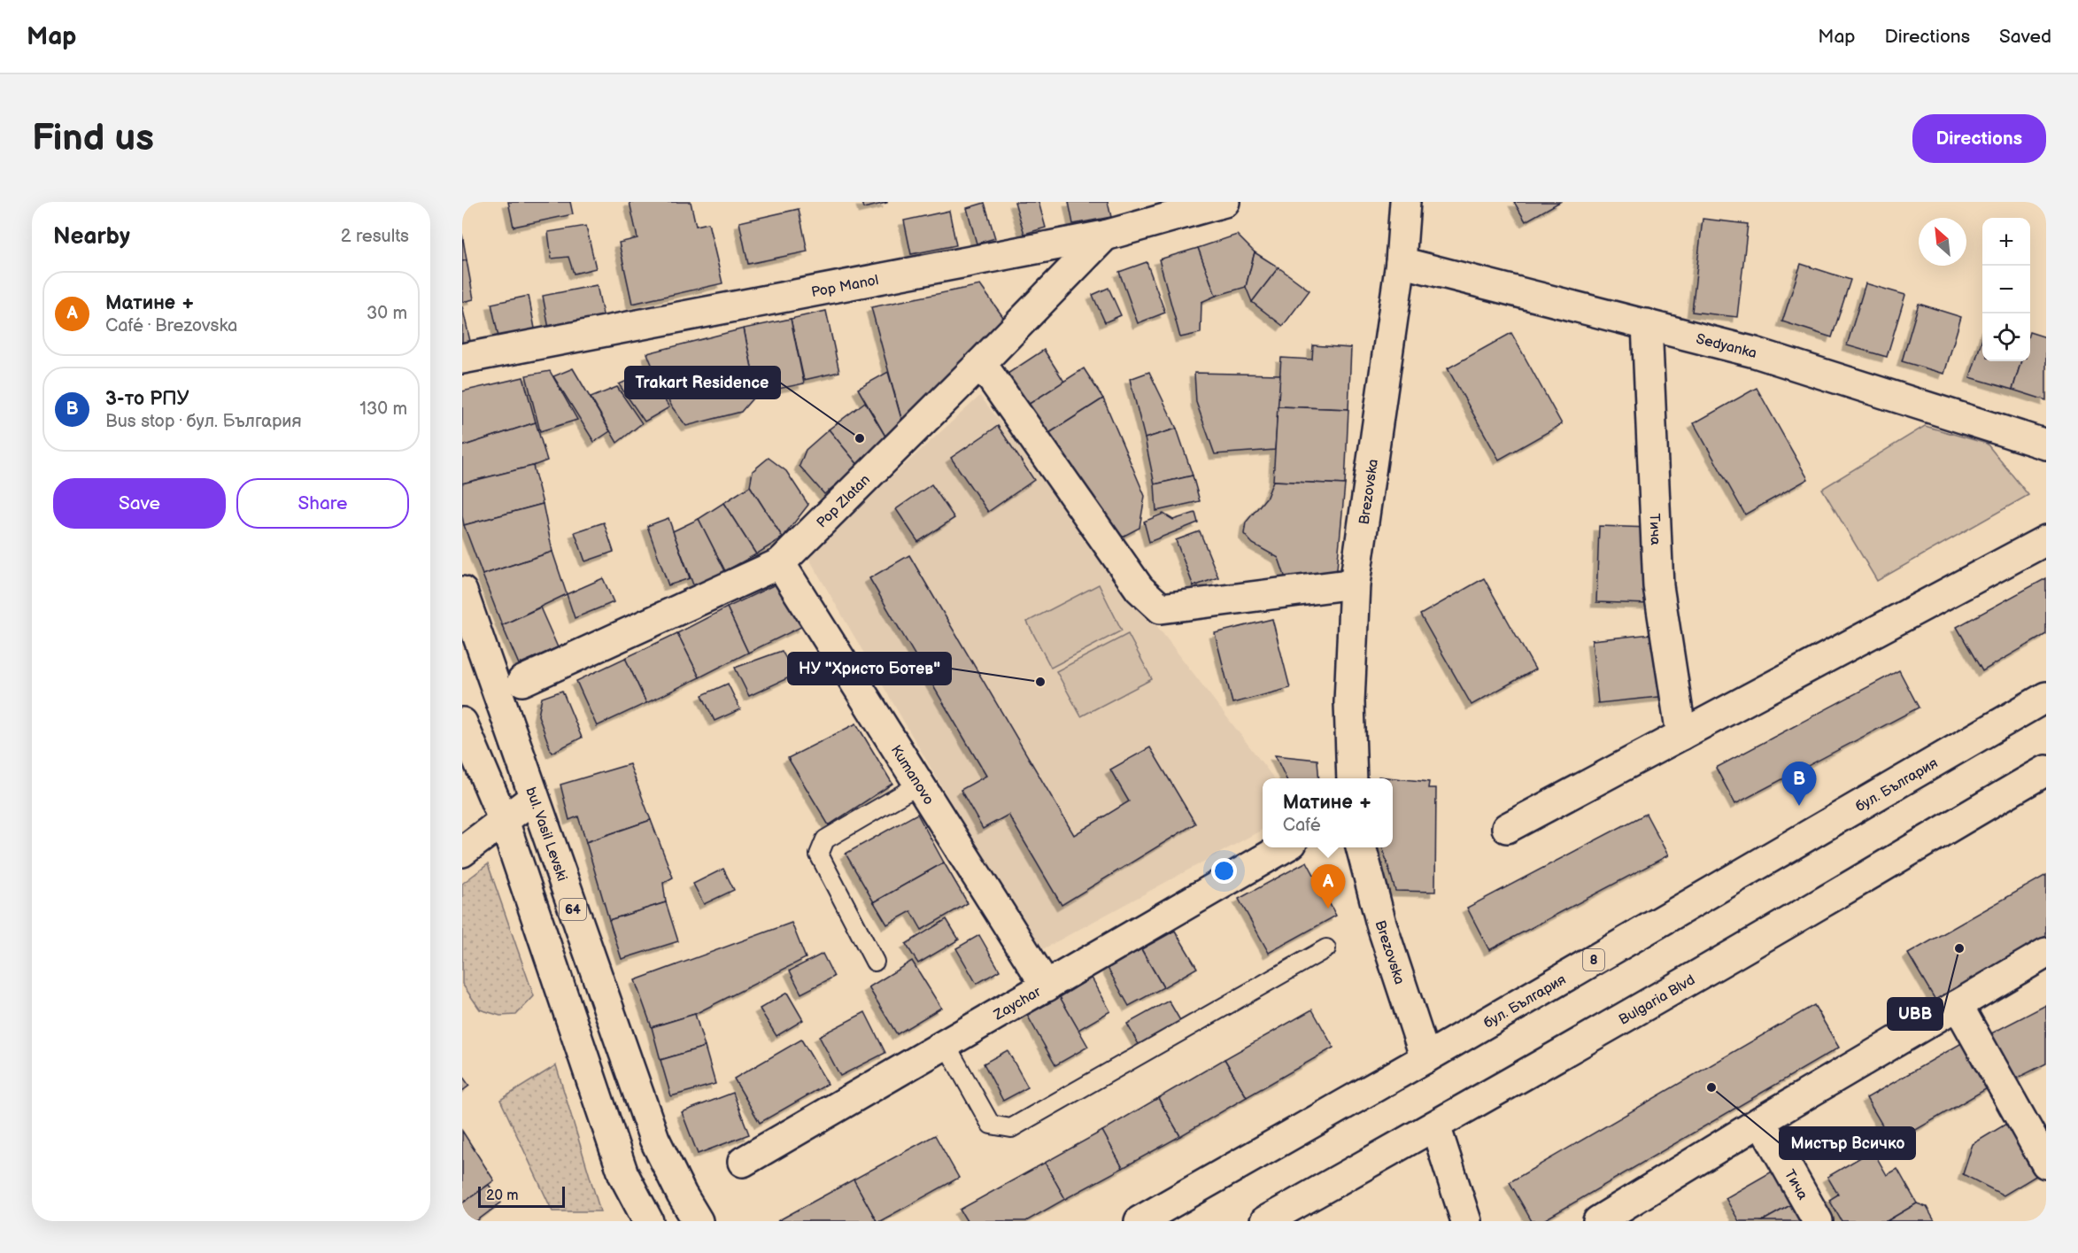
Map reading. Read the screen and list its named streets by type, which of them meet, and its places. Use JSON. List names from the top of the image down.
{
  "streets": {
    "street": [
      "Pop Manol",
      "Sedyanka",
      "Brezovska",
      "Pop Zlatan",
      "Тича",
      "Kumanovo",
      "бул. България",
      "bul. Vasil Levski",
      "64",
      "8",
      "Bulgaria Blvd",
      "Zaychar"
    ]
  },
  "crossings": [
    ["Pop Manol", "Pop Zlatan"],
    ["Sedyanka", "Brezovska"],
    ["Sedyanka", "Тича"],
    ["Brezovska", "бул. България"],
    ["Pop Zlatan", "Kumanovo"],
    ["Kumanovo", "Zaychar"]
  ],
  "places": [
    "Trakart Residence",
    "НУ \"Христо Ботев\"",
    "UBB",
    "Мистър Всичко"
  ],
  "scale_bar": "20 m",
  "north": "top left",
  "page": {
    "header": "Map",
    "nav": ["Map", "Directions", "Saved"],
    "buttons": [
      "Directions",
      ["Save", "Share"]
    ],
    "title": "Find us",
    "heading": ["Nearby", "2 results"],
    "map_buttons": ["+", "−"],
    "list": [
      {
        "mark": "A",
        "name": "Матине +",
        "note": "Café · Brezovska",
        "value": "30 m"
      },
      {
        "mark": "B",
        "name": "3-то РПУ",
        "note": "Bus stop · бул. България",
        "value": "130 m"
      }
    ],
    "pins": ["B", "A"],
    "popup": ["Матине +", "Café"],
    "scale": "20 m"
  }
}
